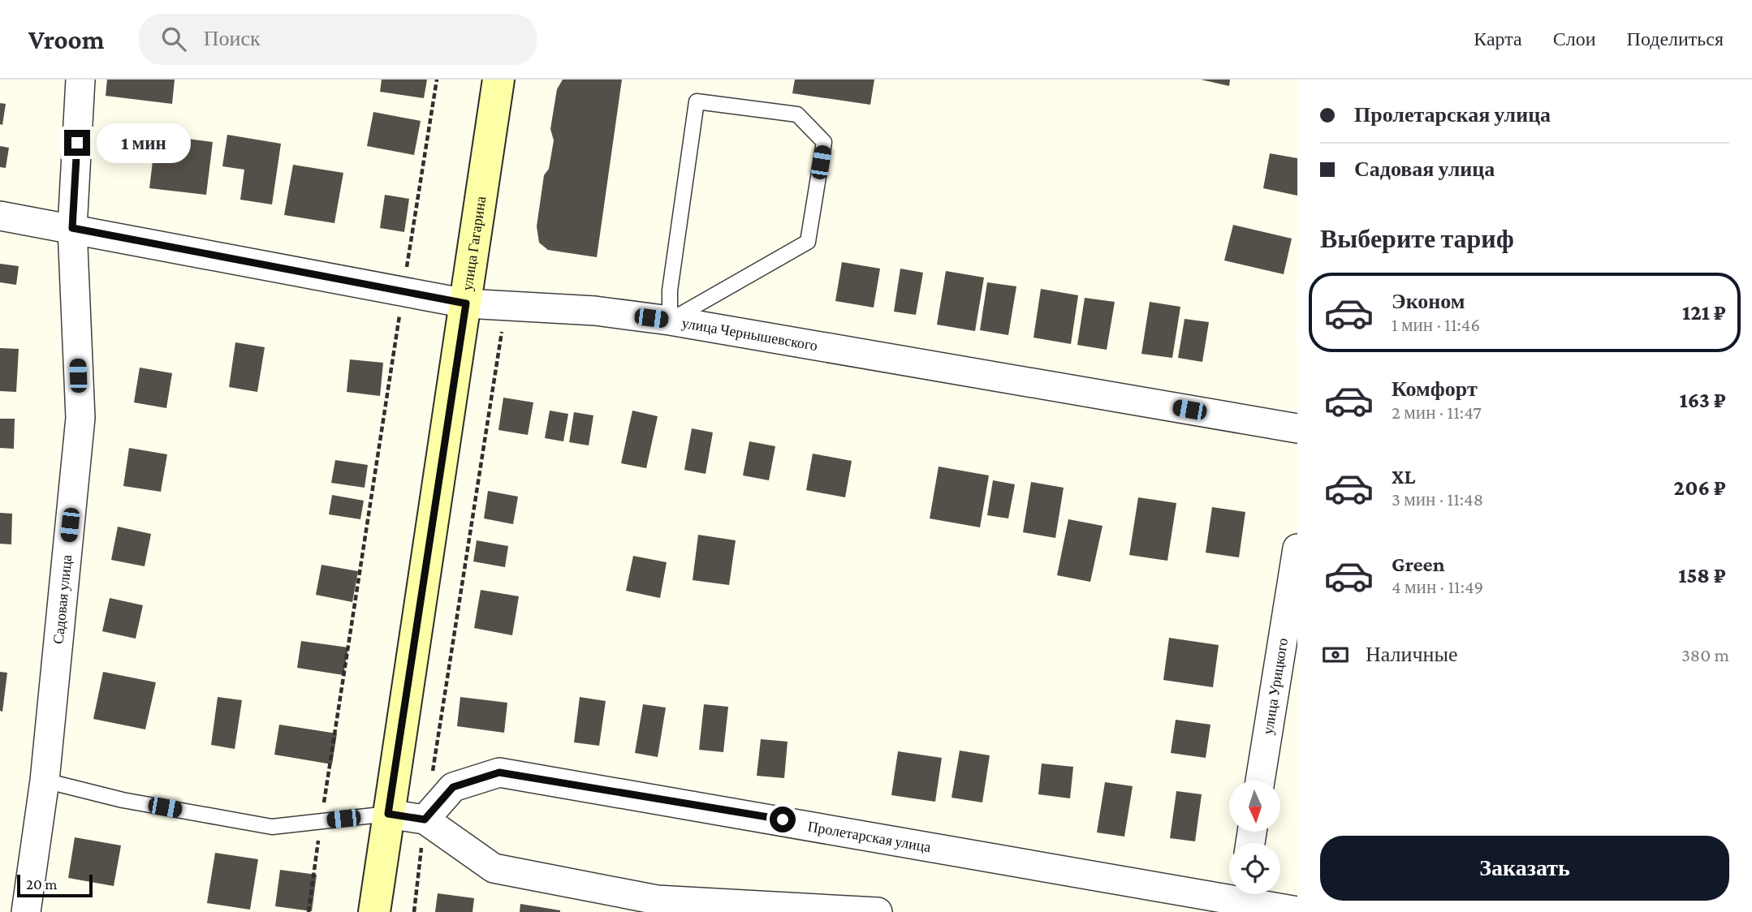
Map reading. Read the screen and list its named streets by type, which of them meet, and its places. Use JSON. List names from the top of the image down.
{
  "streets": {
    "main road": ["улица Гагарина"],
    "street": [
      "улица Чернышевского",
      "Садовая улица",
      "улица Урицкого",
      "Пролетарская улица"
    ]
  },
  "crossings": [
    ["улица Гагарина", "улица Чернышевского"],
    ["улица Чернышевского", "Садовая улица"]
  ],
  "scale_bar": "20 m",
  "north": "bottom",
  "page": {
    "header": "Vroom",
    "search": "Поиск",
    "nav": ["Карта", "Слои", "Поделиться"],
    "banner": ["Пролетарская улица", "Садовая улица"],
    "bubble": "1 мин",
    "heading": "Выберите тариф",
    "list": [
      {
        "name": "Эконом",
        "note": "1 мин · 11:46",
        "value": "121 ₽"
      },
      {
        "name": "Комфорт",
        "note": "2 мин · 11:47",
        "value": "163 ₽"
      },
      {
        "name": "XL",
        "note": "3 мин · 11:48",
        "value": "206 ₽"
      },
      {
        "name": "Green",
        "note": "4 мин · 11:49",
        "value": "158 ₽"
      }
    ],
    "pay": ["Наличные", "380 m"],
    "buttons": "Заказать",
    "scale": "20 m"
  }
}
